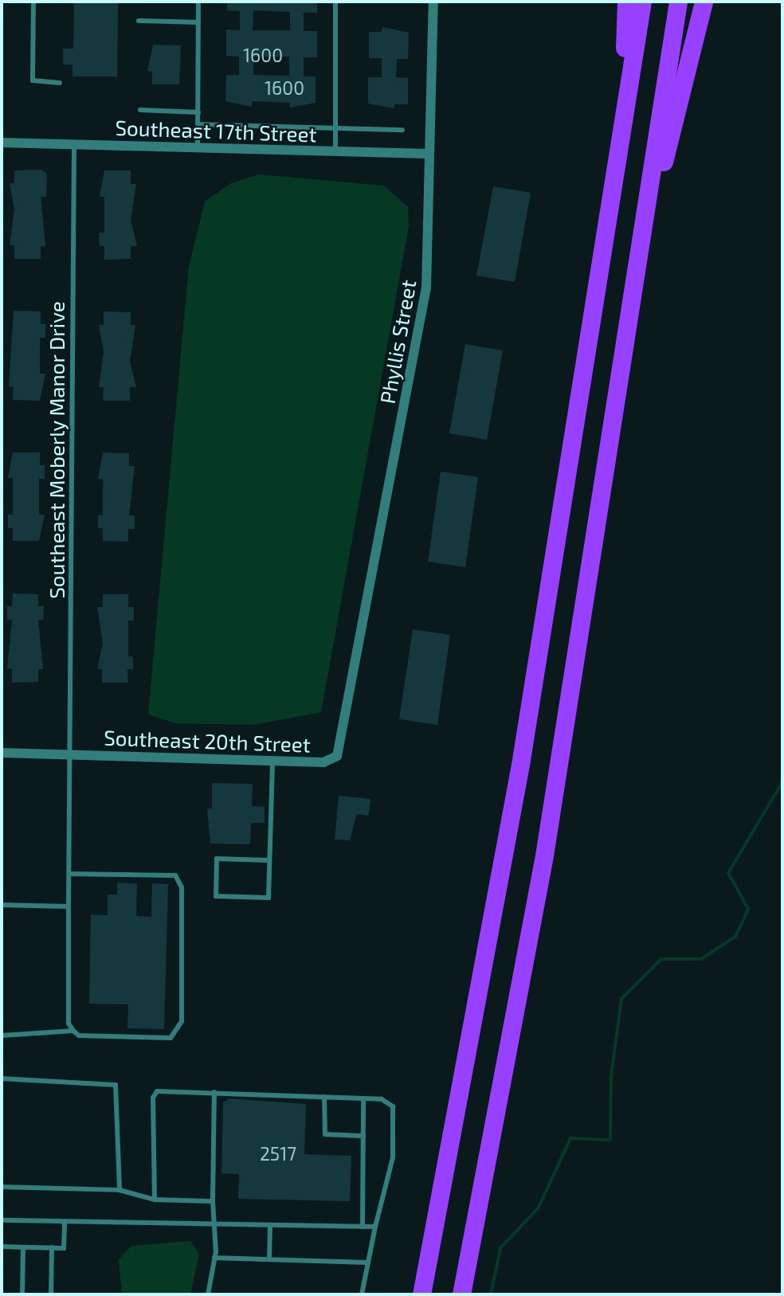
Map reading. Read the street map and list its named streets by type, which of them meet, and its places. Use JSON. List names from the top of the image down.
{
  "streets": {
    "street": ["Southeast 17th Street", "Phyllis Street", "Southeast 20th Street"],
    "lane": ["Southeast Moberly Manor Drive"]
  },
  "crossings": [
    ["Southeast 17th Street", "Phyllis Street"],
    ["Southeast 17th Street", "Southeast Moberly Manor Drive"],
    ["Phyllis Street", "Southeast 20th Street"],
    ["Southeast Moberly Manor Drive", "Southeast 20th Street"]
  ],
  "house_numbers": ["1600", "1600", "2517"]
}
